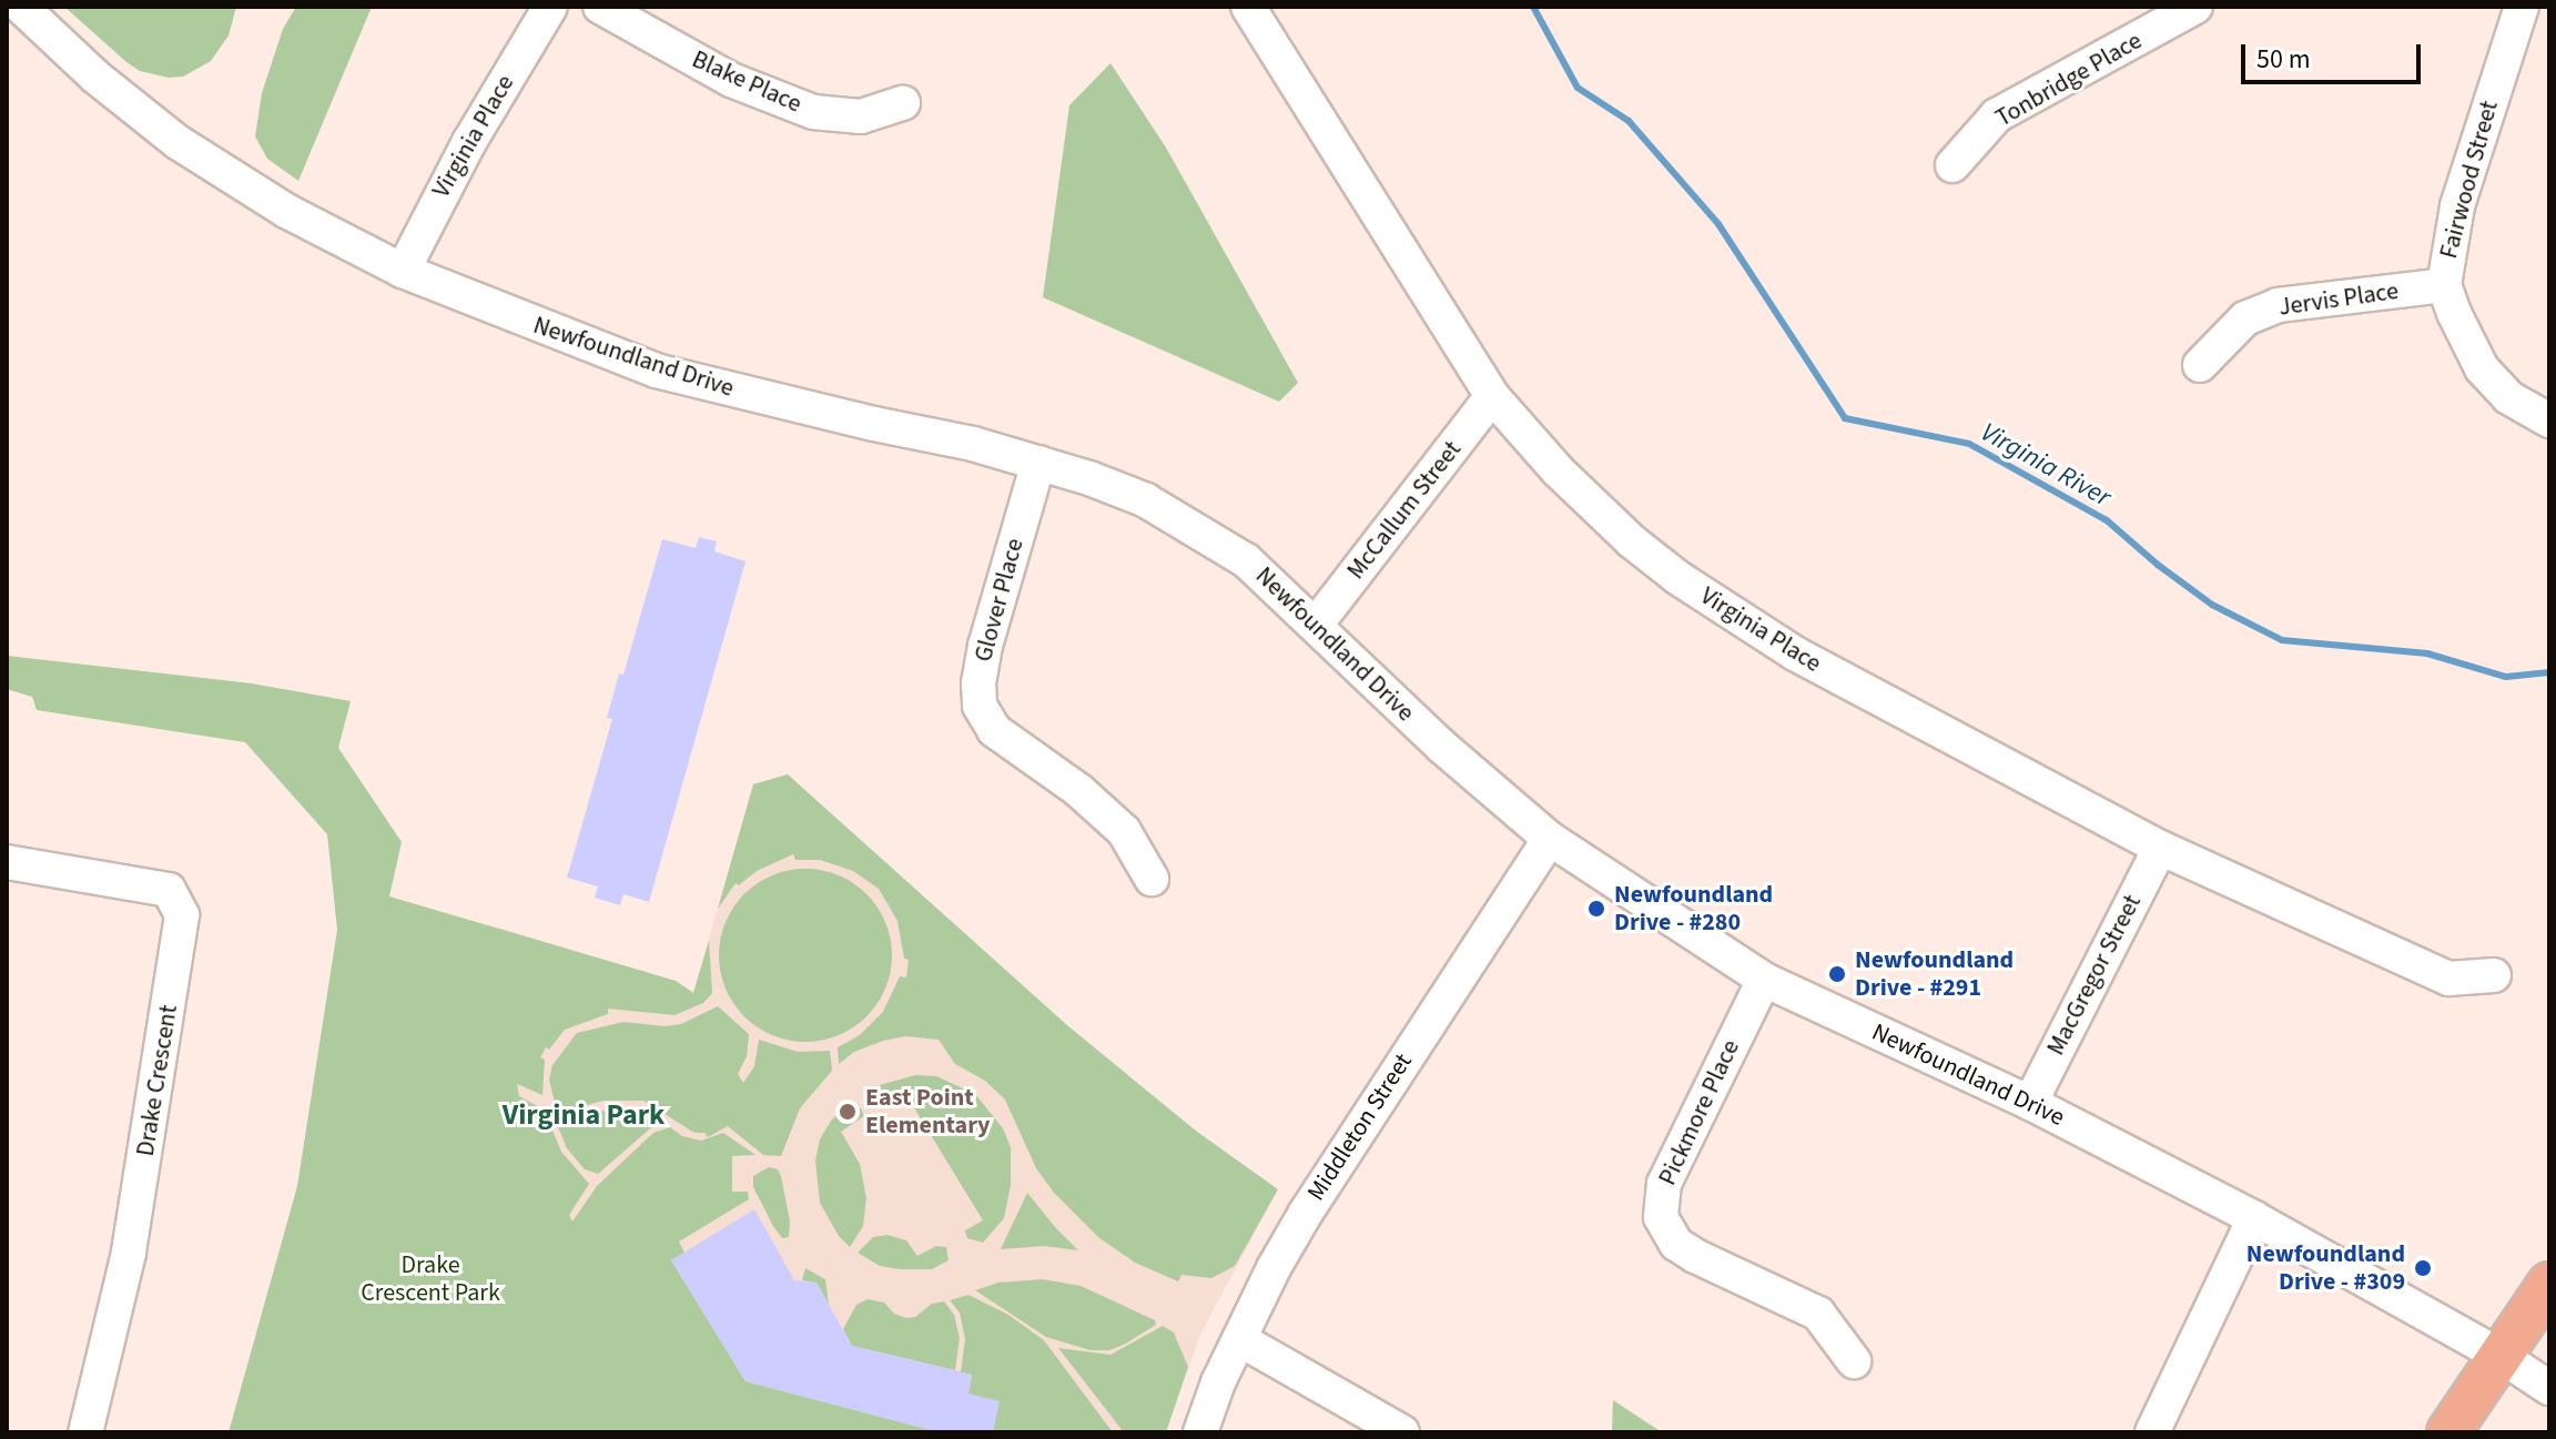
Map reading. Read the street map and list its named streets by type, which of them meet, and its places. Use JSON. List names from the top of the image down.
{
  "streets": {
    "street": [
      "Tonbridge Place",
      "Blake Place",
      "Virginia Place",
      "Fairwood Street",
      "Jervis Place",
      "Newfoundland Drive",
      "McCallum Street",
      "Glover Place",
      "MacGregor Street",
      "Drake Crescent",
      "Pickmore Place",
      "Middleton Street"
    ]
  },
  "crossings": [
    ["Virginia Place", "Newfoundland Drive"],
    ["Virginia Place", "McCallum Street"],
    ["Virginia Place", "MacGregor Street"],
    ["Fairwood Street", "Jervis Place"],
    ["Newfoundland Drive", "McCallum Street"],
    ["Newfoundland Drive", "Glover Place"],
    ["Newfoundland Drive", "MacGregor Street"],
    ["Newfoundland Drive", "Pickmore Place"],
    ["Newfoundland Drive", "Middleton Street"]
  ],
  "districts": ["Virginia Park"],
  "water": ["Virginia River"],
  "parks": ["Drake Crescent Park"],
  "places": [
    "Newfoundland Drive - #280",
    "Newfoundland Drive - #291",
    "East Point Elementary",
    "Newfoundland Drive - #309"
  ],
  "scale_bar": "50 m"
}
